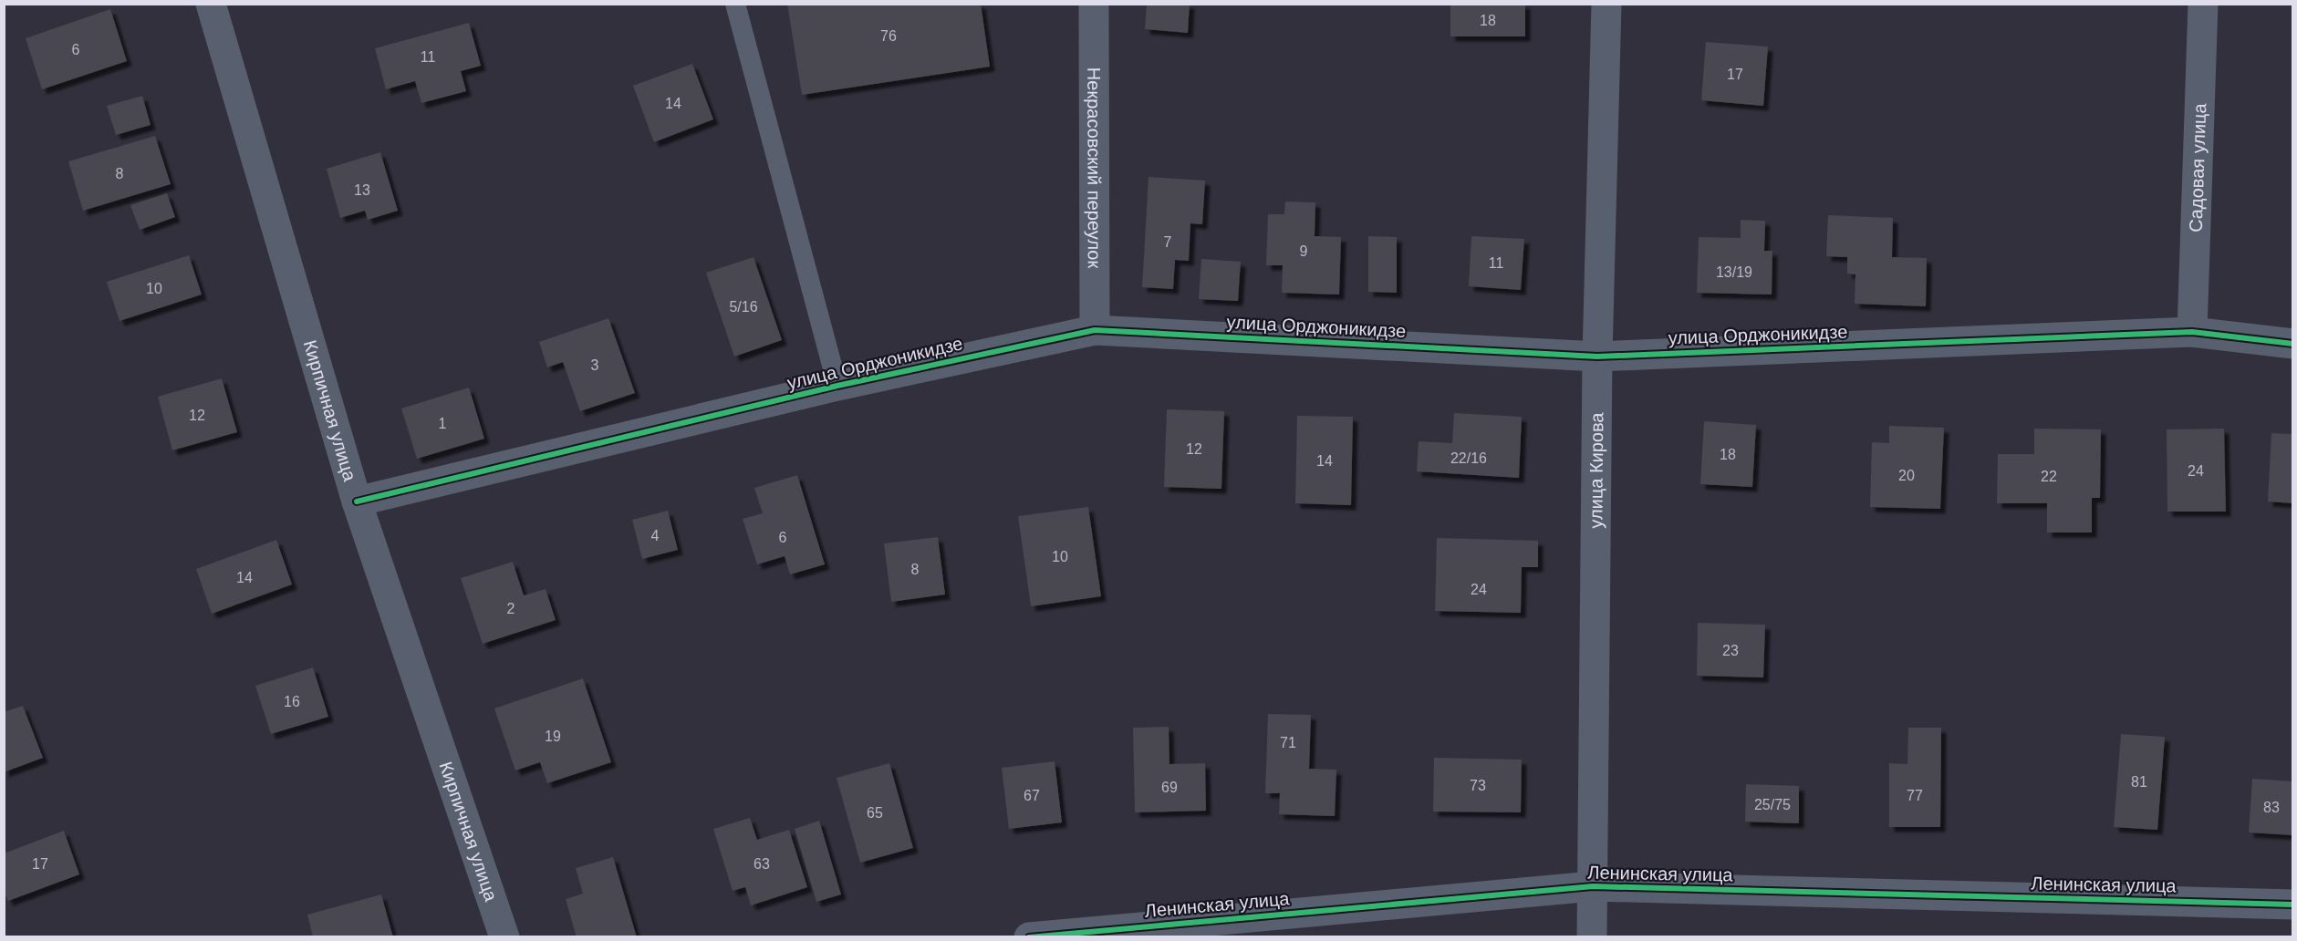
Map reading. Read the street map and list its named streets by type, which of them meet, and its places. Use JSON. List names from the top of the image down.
{
  "streets": {
    "street": [
      "Некрасовский переулок",
      "Садовая улица",
      "улица Орджоникидзе",
      "Кирпичная улица",
      "улица Кирова",
      "Ленинская улица"
    ]
  },
  "crossings": [
    ["Некрасовский переулок", "улица Орджоникидзе"],
    ["Садовая улица", "улица Орджоникидзе"],
    ["улица Орджоникидзе", "Кирпичная улица"],
    ["улица Орджоникидзе", "улица Кирова"],
    ["улица Кирова", "Ленинская улица"]
  ],
  "house_numbers": [
    "18",
    "76",
    "6",
    "11",
    "17",
    "14",
    "8",
    "13",
    "7",
    "9",
    "11",
    "13/19",
    "10",
    "5/16",
    "3",
    "12",
    "1",
    "12",
    "18",
    "22/16",
    "14",
    "24",
    "20",
    "22",
    "4",
    "6",
    "10",
    "8",
    "14",
    "24",
    "2",
    "23",
    "16",
    "19",
    "71",
    "81",
    "73",
    "69",
    "67",
    "77",
    "25/75",
    "83",
    "65",
    "17",
    "63"
  ]
}
